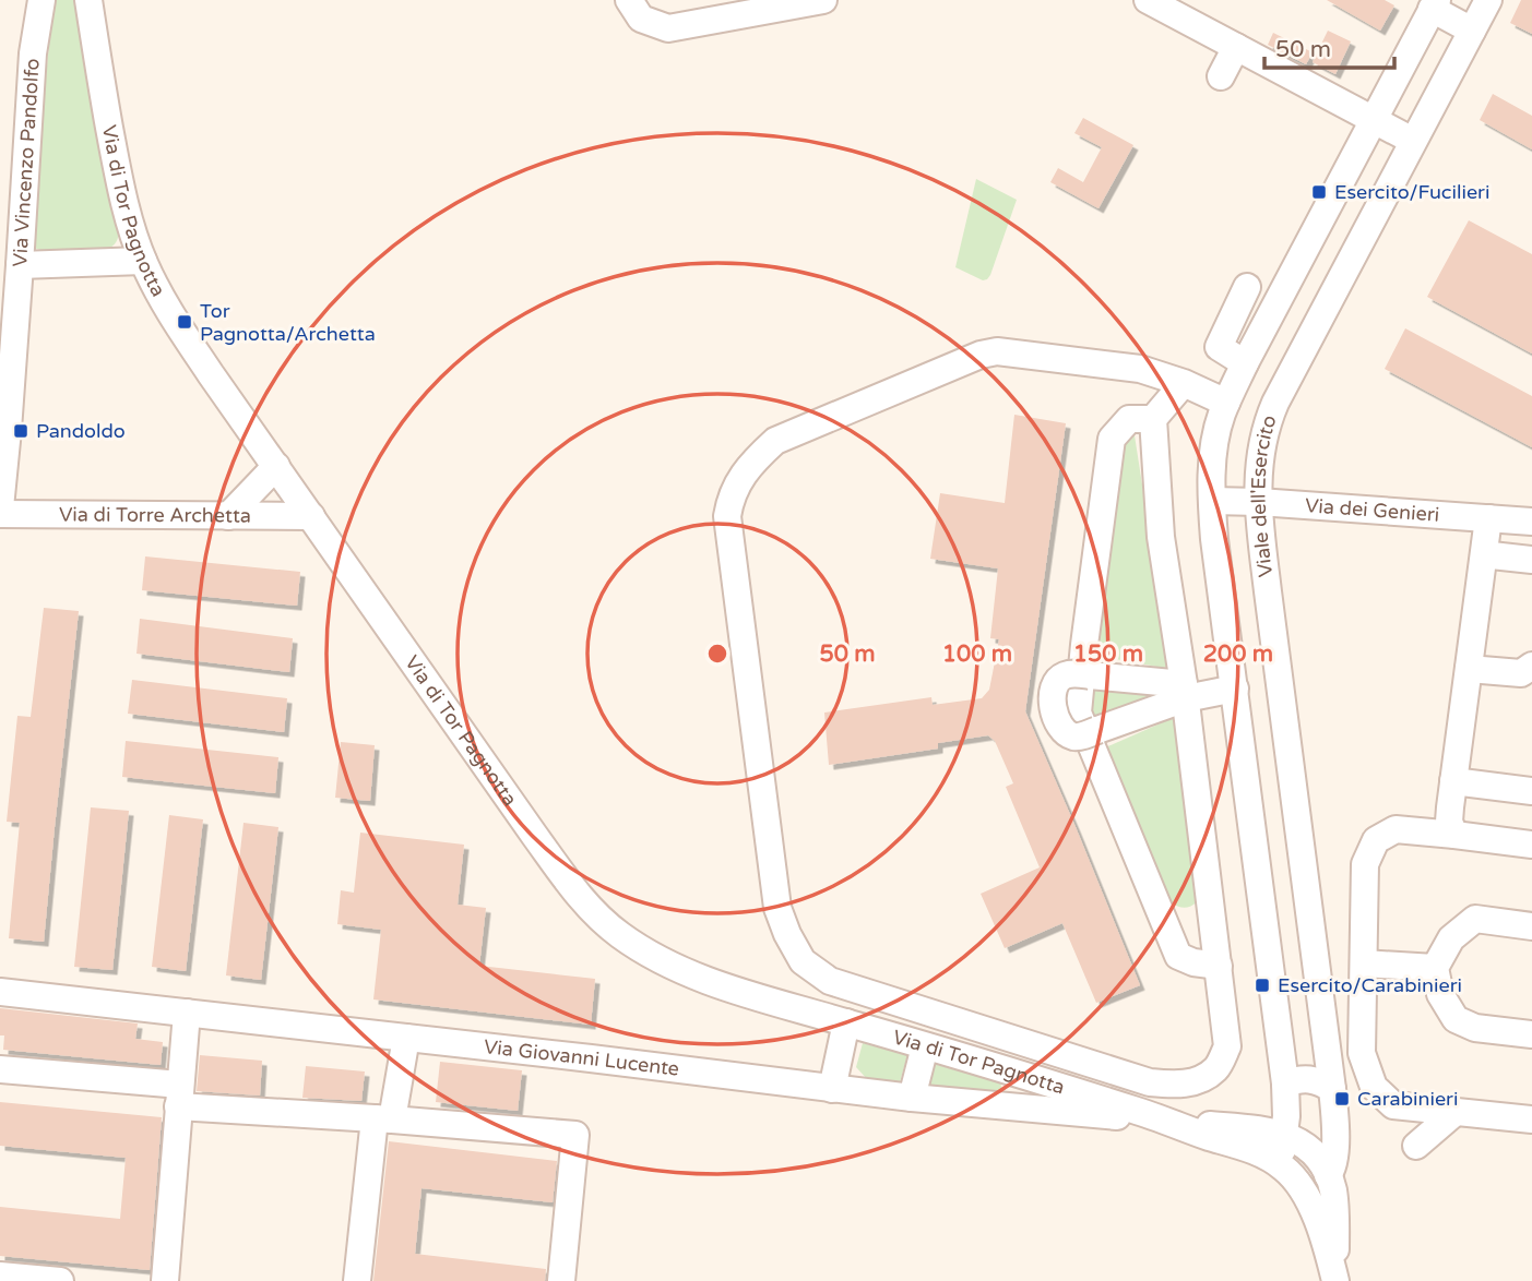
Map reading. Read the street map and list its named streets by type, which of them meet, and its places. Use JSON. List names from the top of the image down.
{
  "streets": {
    "street": [
      "Via Vincenzo Pandolfo",
      "Via di Tor Pagnotta",
      "Viale dell'Esercito",
      "Via dei Genieri",
      "Via di Torre Archetta",
      "Via Giovanni Lucente"
    ]
  },
  "crossings": [
    ["Via di Tor Pagnotta", "Viale dell'Esercito"],
    ["Via di Tor Pagnotta", "Via di Torre Archetta"],
    ["Via di Tor Pagnotta", "Via Giovanni Lucente"],
    ["Viale dell'Esercito", "Via dei Genieri"]
  ],
  "places": {
    "transit": [
      "Esercito/Fucilieri",
      "Tor Pagnotta/Archetta",
      "Pandoldo",
      "Esercito/Carabinieri",
      "Carabinieri"
    ]
  },
  "scale_bar": "50 m",
  "rings": [
    "50 m",
    "100 m",
    "150 m",
    "200 m"
  ]
}
